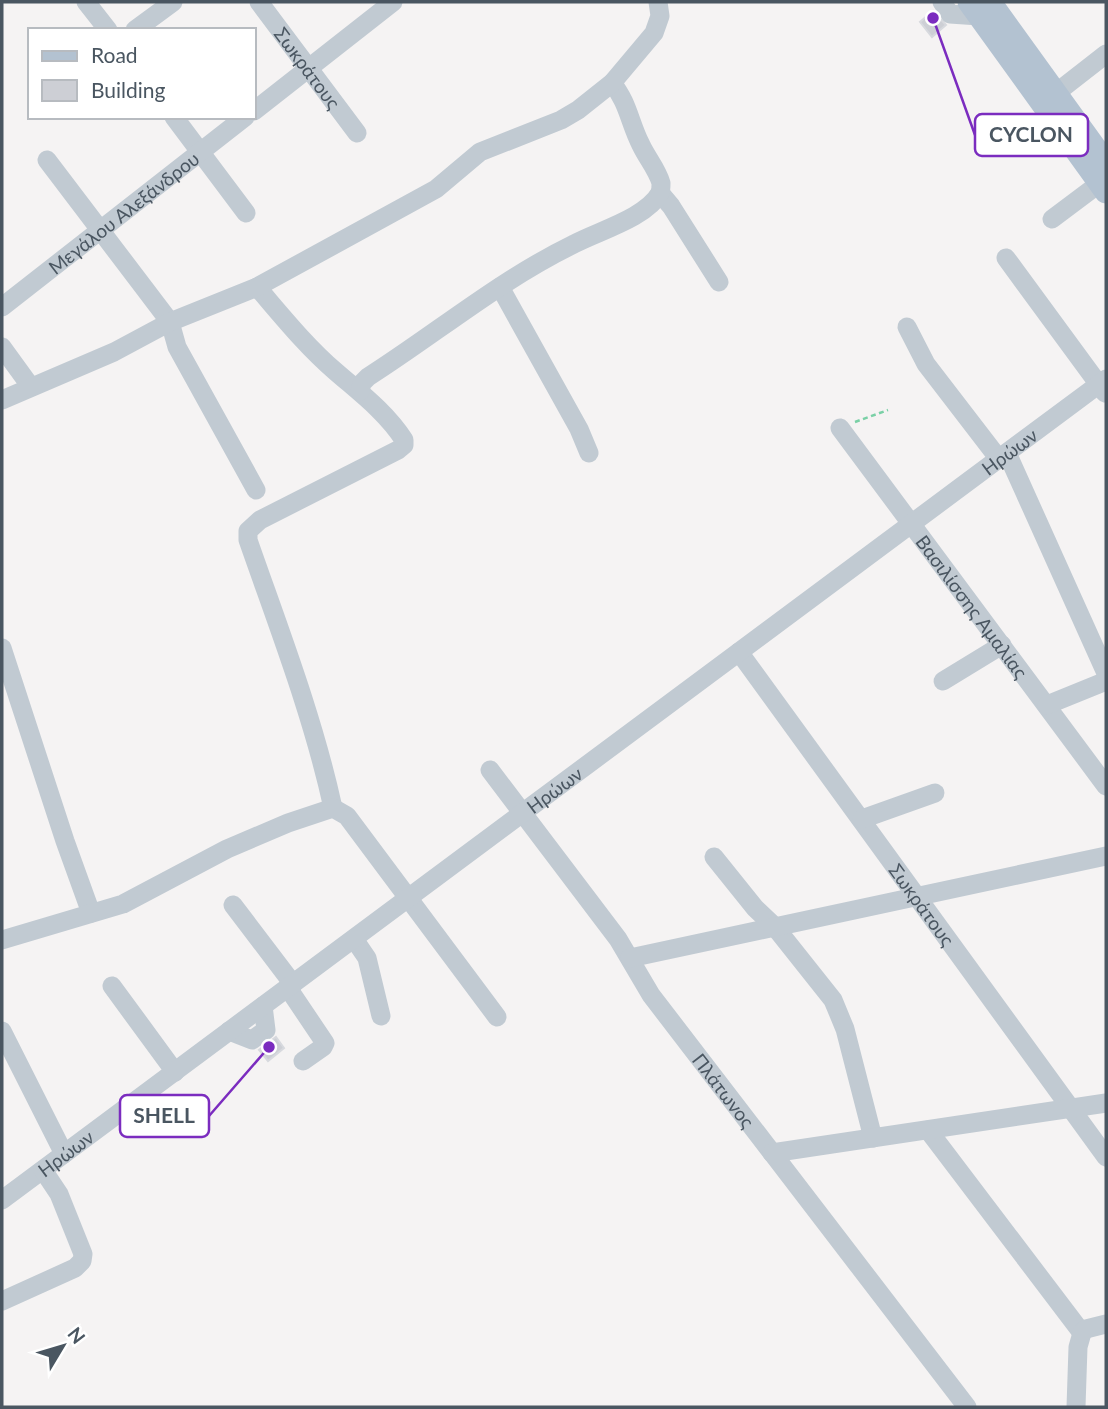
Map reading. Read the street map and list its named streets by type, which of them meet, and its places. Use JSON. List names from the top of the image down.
{
  "streets": {
    "street": [
      "Σωκράτους",
      "Μεγάλου Αλεξάνδρου",
      "Ηρώων",
      "Βασιλίσσης Αμαλίας",
      "Πλάτωνος"
    ]
  },
  "crossings": [
    ["Σωκράτους", "Ηρώων"],
    ["Ηρώων", "Βασιλίσσης Αμαλίας"],
    ["Ηρώων", "Πλάτωνος"]
  ],
  "places": ["CYCLON", "SHELL"],
  "legend": ["Road", "Building"],
  "north": "top right"
}
